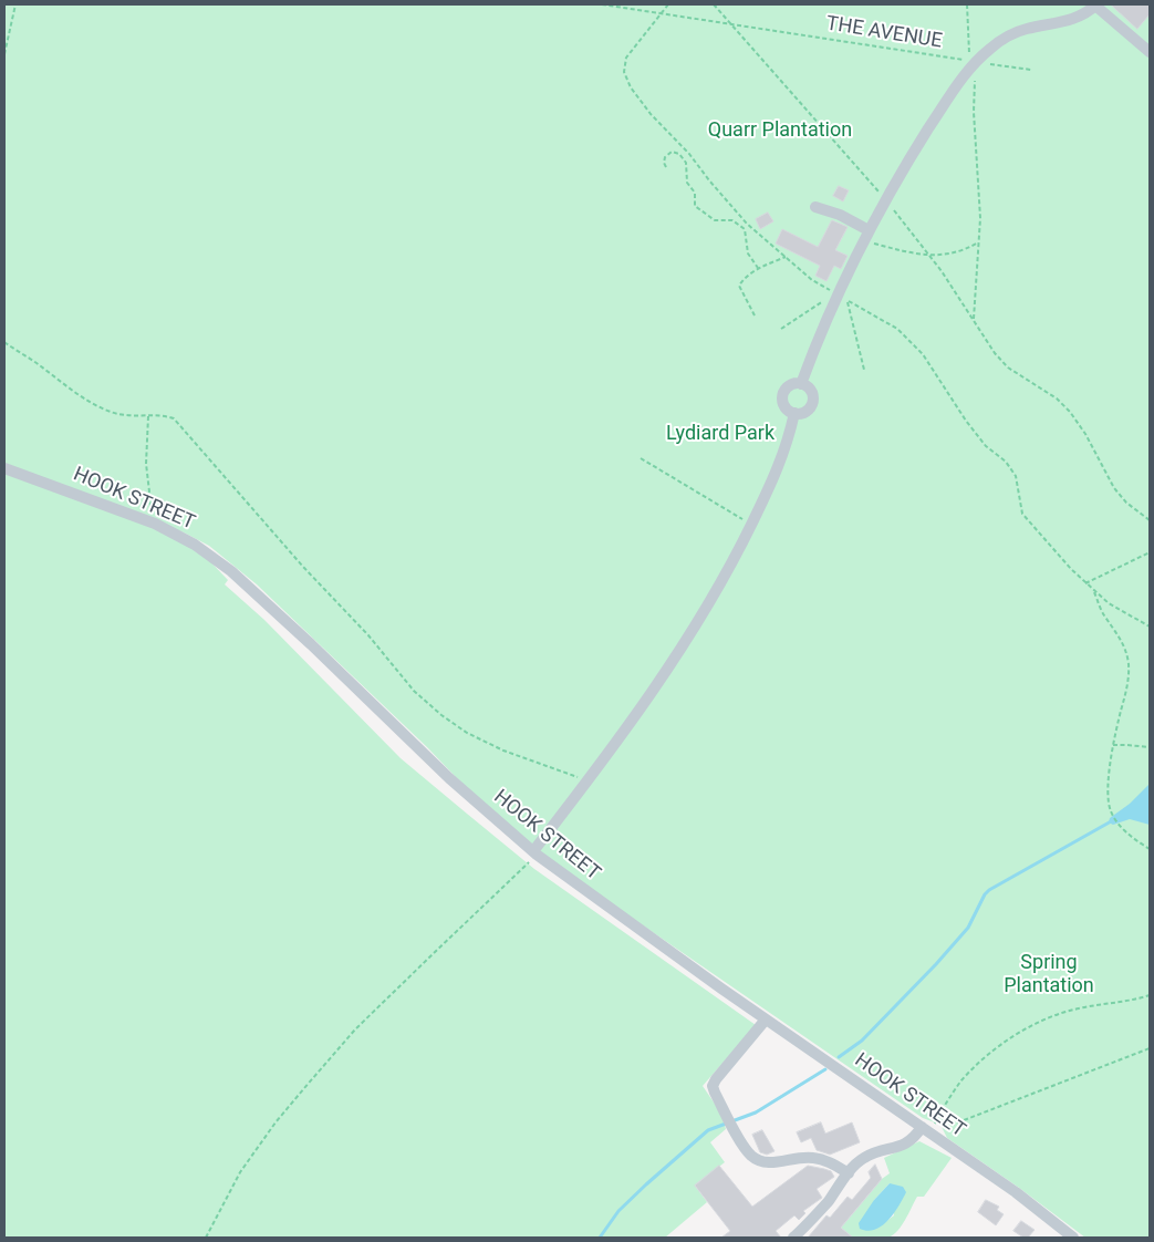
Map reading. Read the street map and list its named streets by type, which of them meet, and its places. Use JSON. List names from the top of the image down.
{
  "streets": {
    "street": ["HOOK STREET"],
    "path": ["THE AVENUE"]
  },
  "parks": ["Quarr Plantation", "Lydiard Park", "Spring Plantation"]
}
